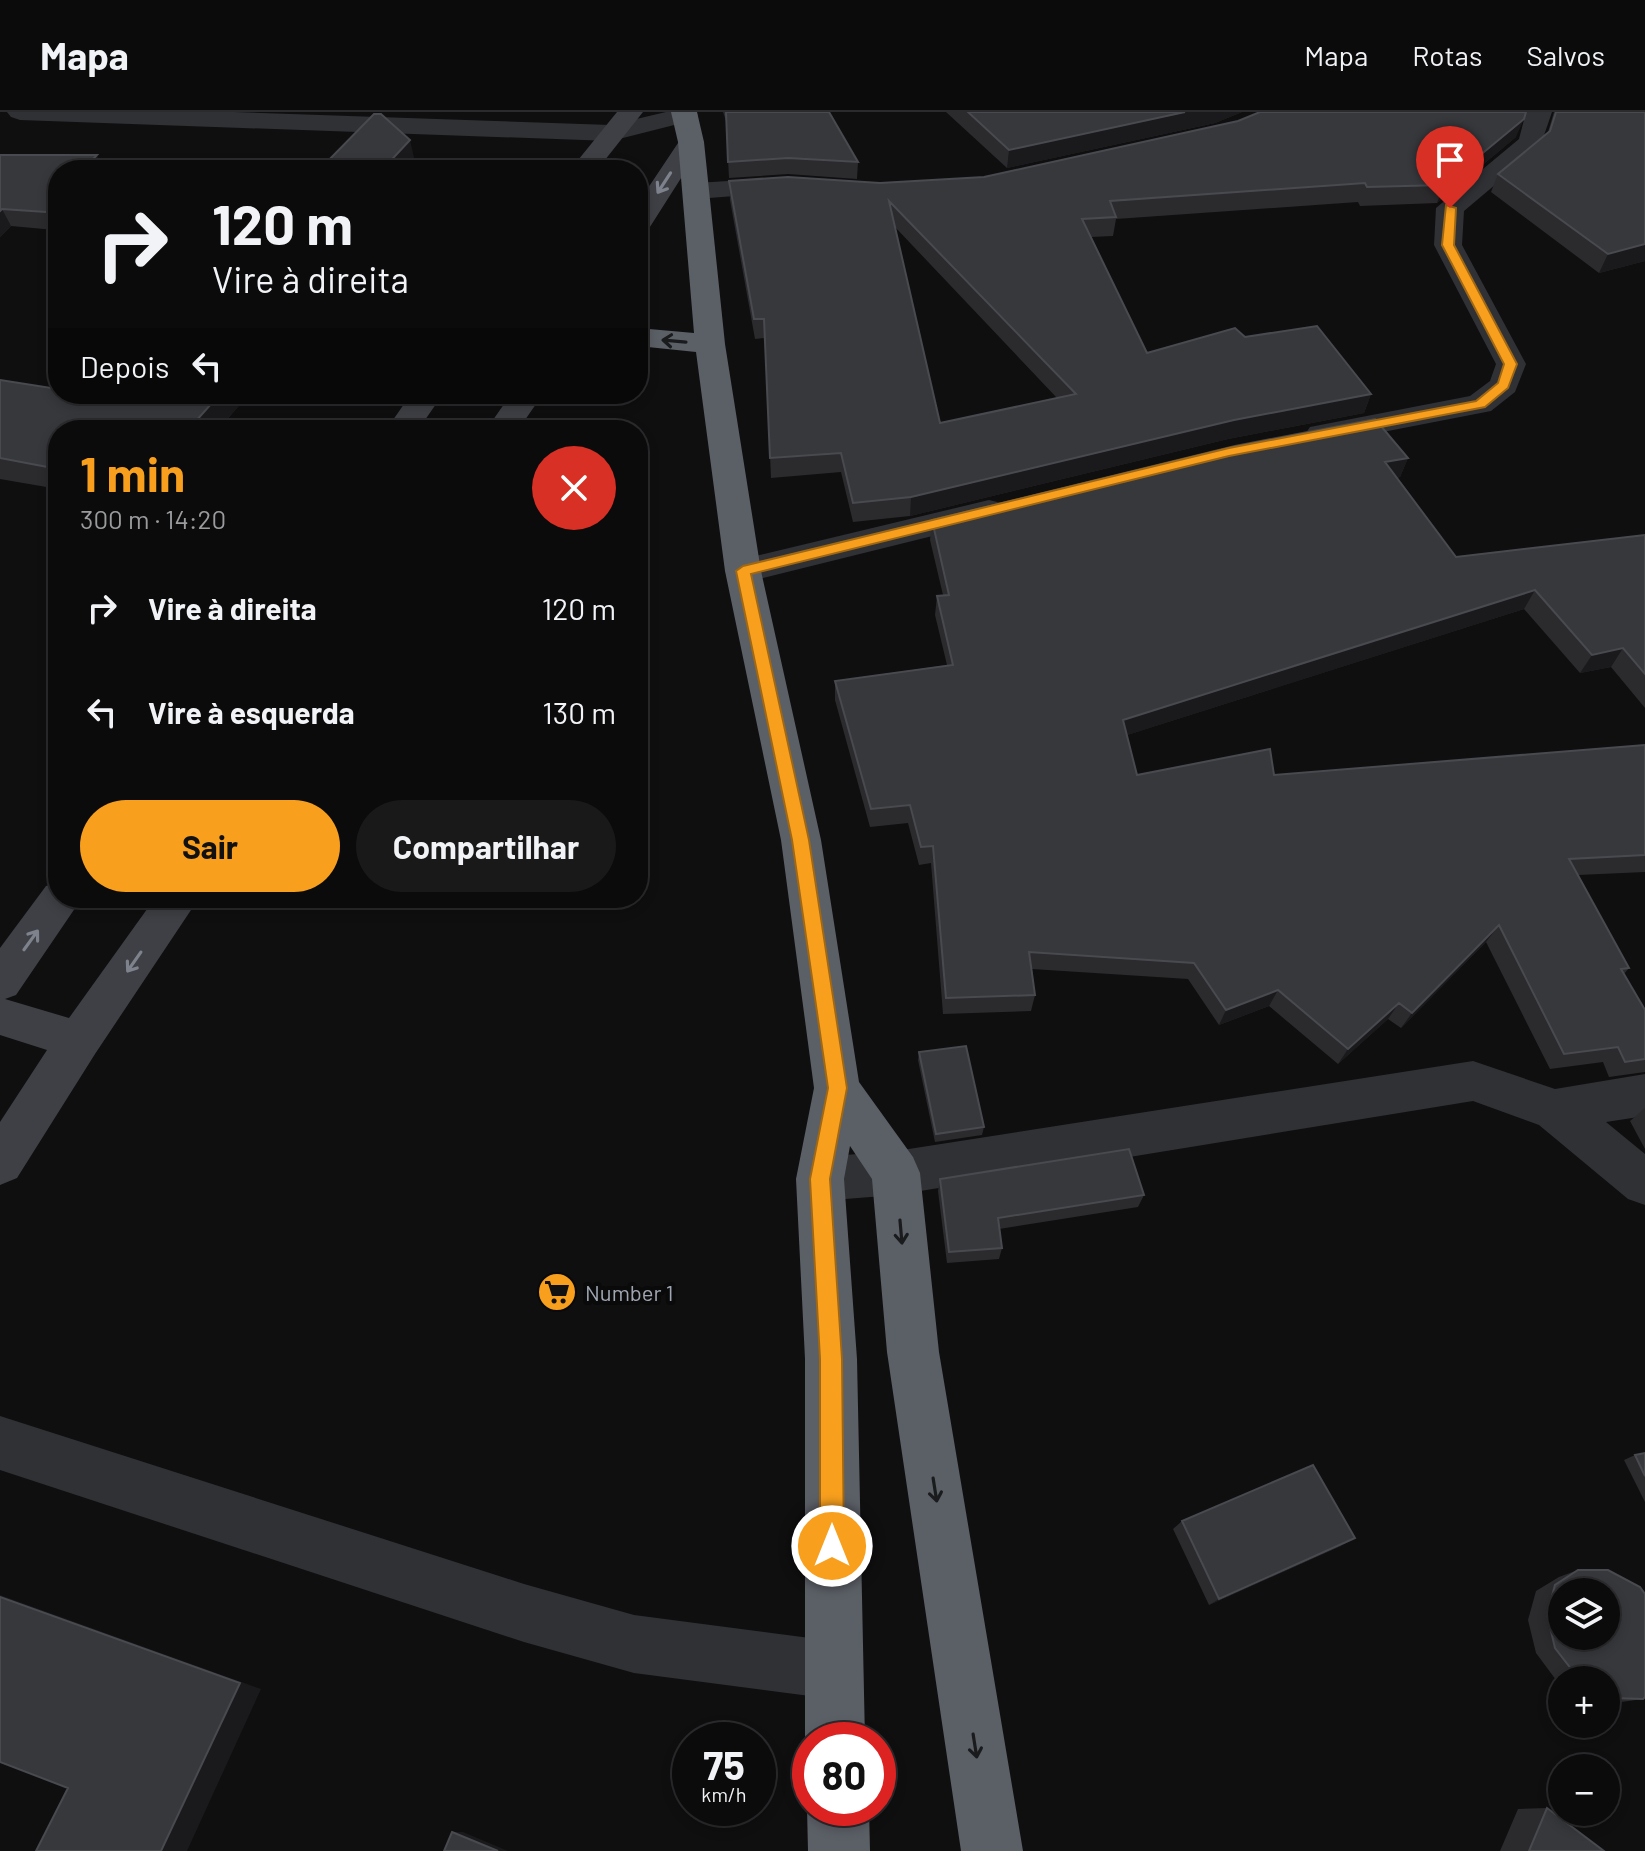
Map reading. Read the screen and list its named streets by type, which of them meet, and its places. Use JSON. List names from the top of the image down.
{
  "places": {
    "supermarket": ["Number 1"]
  },
  "page": {
    "header": "Mapa",
    "nav": ["Mapa", "Rotas", "Salvos"],
    "turn": ["120 m", "Vire à direita"],
    "then": "Depois",
    "heading": ["1 min", "300 m · 14:20"],
    "list": [
      {
        "name": "Vire à direita",
        "value": "120 m"
      },
      {
        "name": "Vire à esquerda",
        "value": "130 m"
      }
    ],
    "buttons": ["Sair", "Compartilhar"],
    "map_buttons": ["+", "−"],
    "speed": "75 km/h",
    "limit": "80"
  }
}
